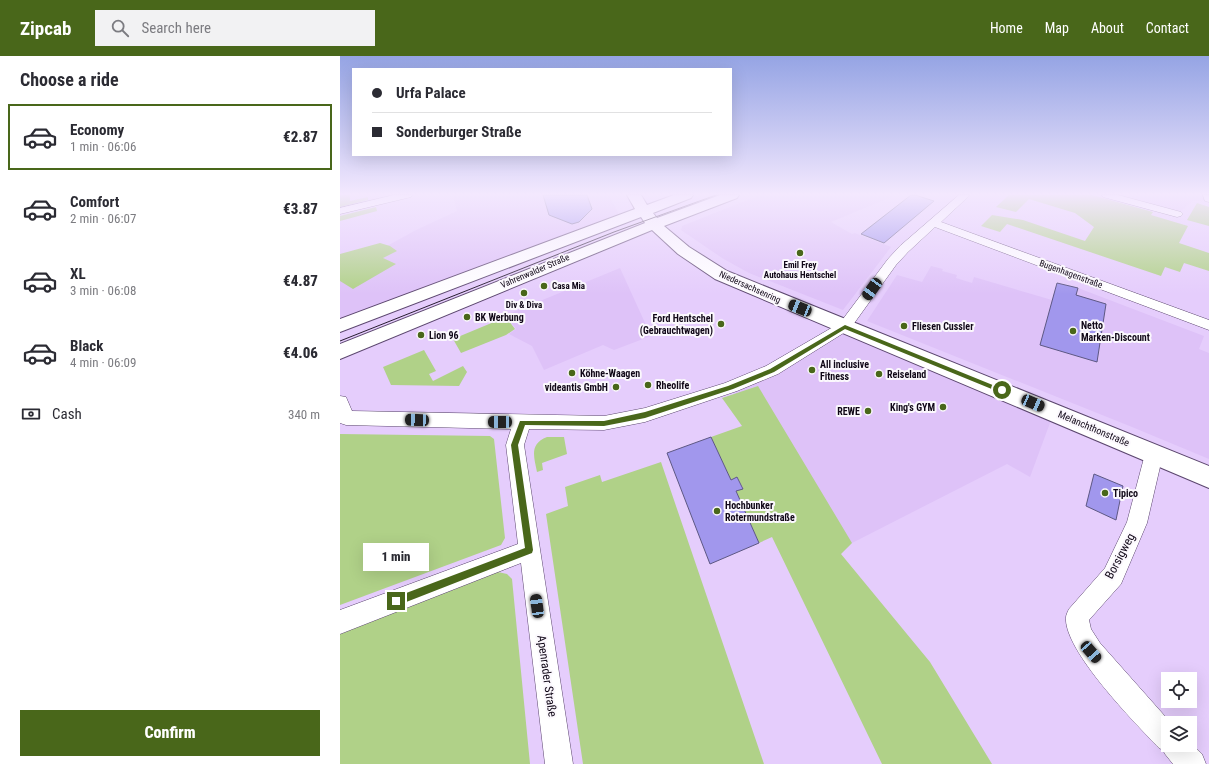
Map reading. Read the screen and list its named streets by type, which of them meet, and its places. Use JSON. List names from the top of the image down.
{
  "streets": {
    "main road": ["Vahrenwalder Straße", "Niedersachsenring", "Melanchthonstraße"],
    "street": ["Bugenhagenstraße", "Borsigweg", "Apenrader Straße"]
  },
  "crossings": [
    ["Niedersachsenring", "Melanchthonstraße"],
    ["Melanchthonstraße", "Borsigweg"]
  ],
  "places": [
    "Emil Frey Autohaus Hentschel",
    "Casa Mia",
    "Div & Diva",
    "BK Werbung",
    "Ford Hentschel (Gebrauchtwagen)",
    "Fliesen Cussler",
    "Netto Marken-Discount",
    "Lion 96",
    "All inclusive Fitness",
    "Köhne-Waagen",
    "Reiseland",
    "Rheolife",
    "videantis GmbH",
    "King's GYM",
    "REWE",
    "Tipico",
    "Hochbunker Rotermundstraße"
  ],
  "page": {
    "header": "Zipcab",
    "search": "Search here",
    "nav": [
      "Home",
      "Map",
      "About",
      "Contact"
    ],
    "heading": "Choose a ride",
    "banner": ["Urfa Palace", "Sonderburger Straße"],
    "list": [
      {
        "name": "Economy",
        "note": "1 min · 06:06",
        "value": "€2.87"
      },
      {
        "name": "Comfort",
        "note": "2 min · 06:07",
        "value": "€3.87"
      },
      {
        "name": "XL",
        "note": "3 min · 06:08",
        "value": "€4.87"
      },
      {
        "name": "Black",
        "note": "4 min · 06:09",
        "value": "€4.06"
      }
    ],
    "pay": ["Cash", "340 m"],
    "bubble": "1 min",
    "buttons": "Confirm"
  }
}
